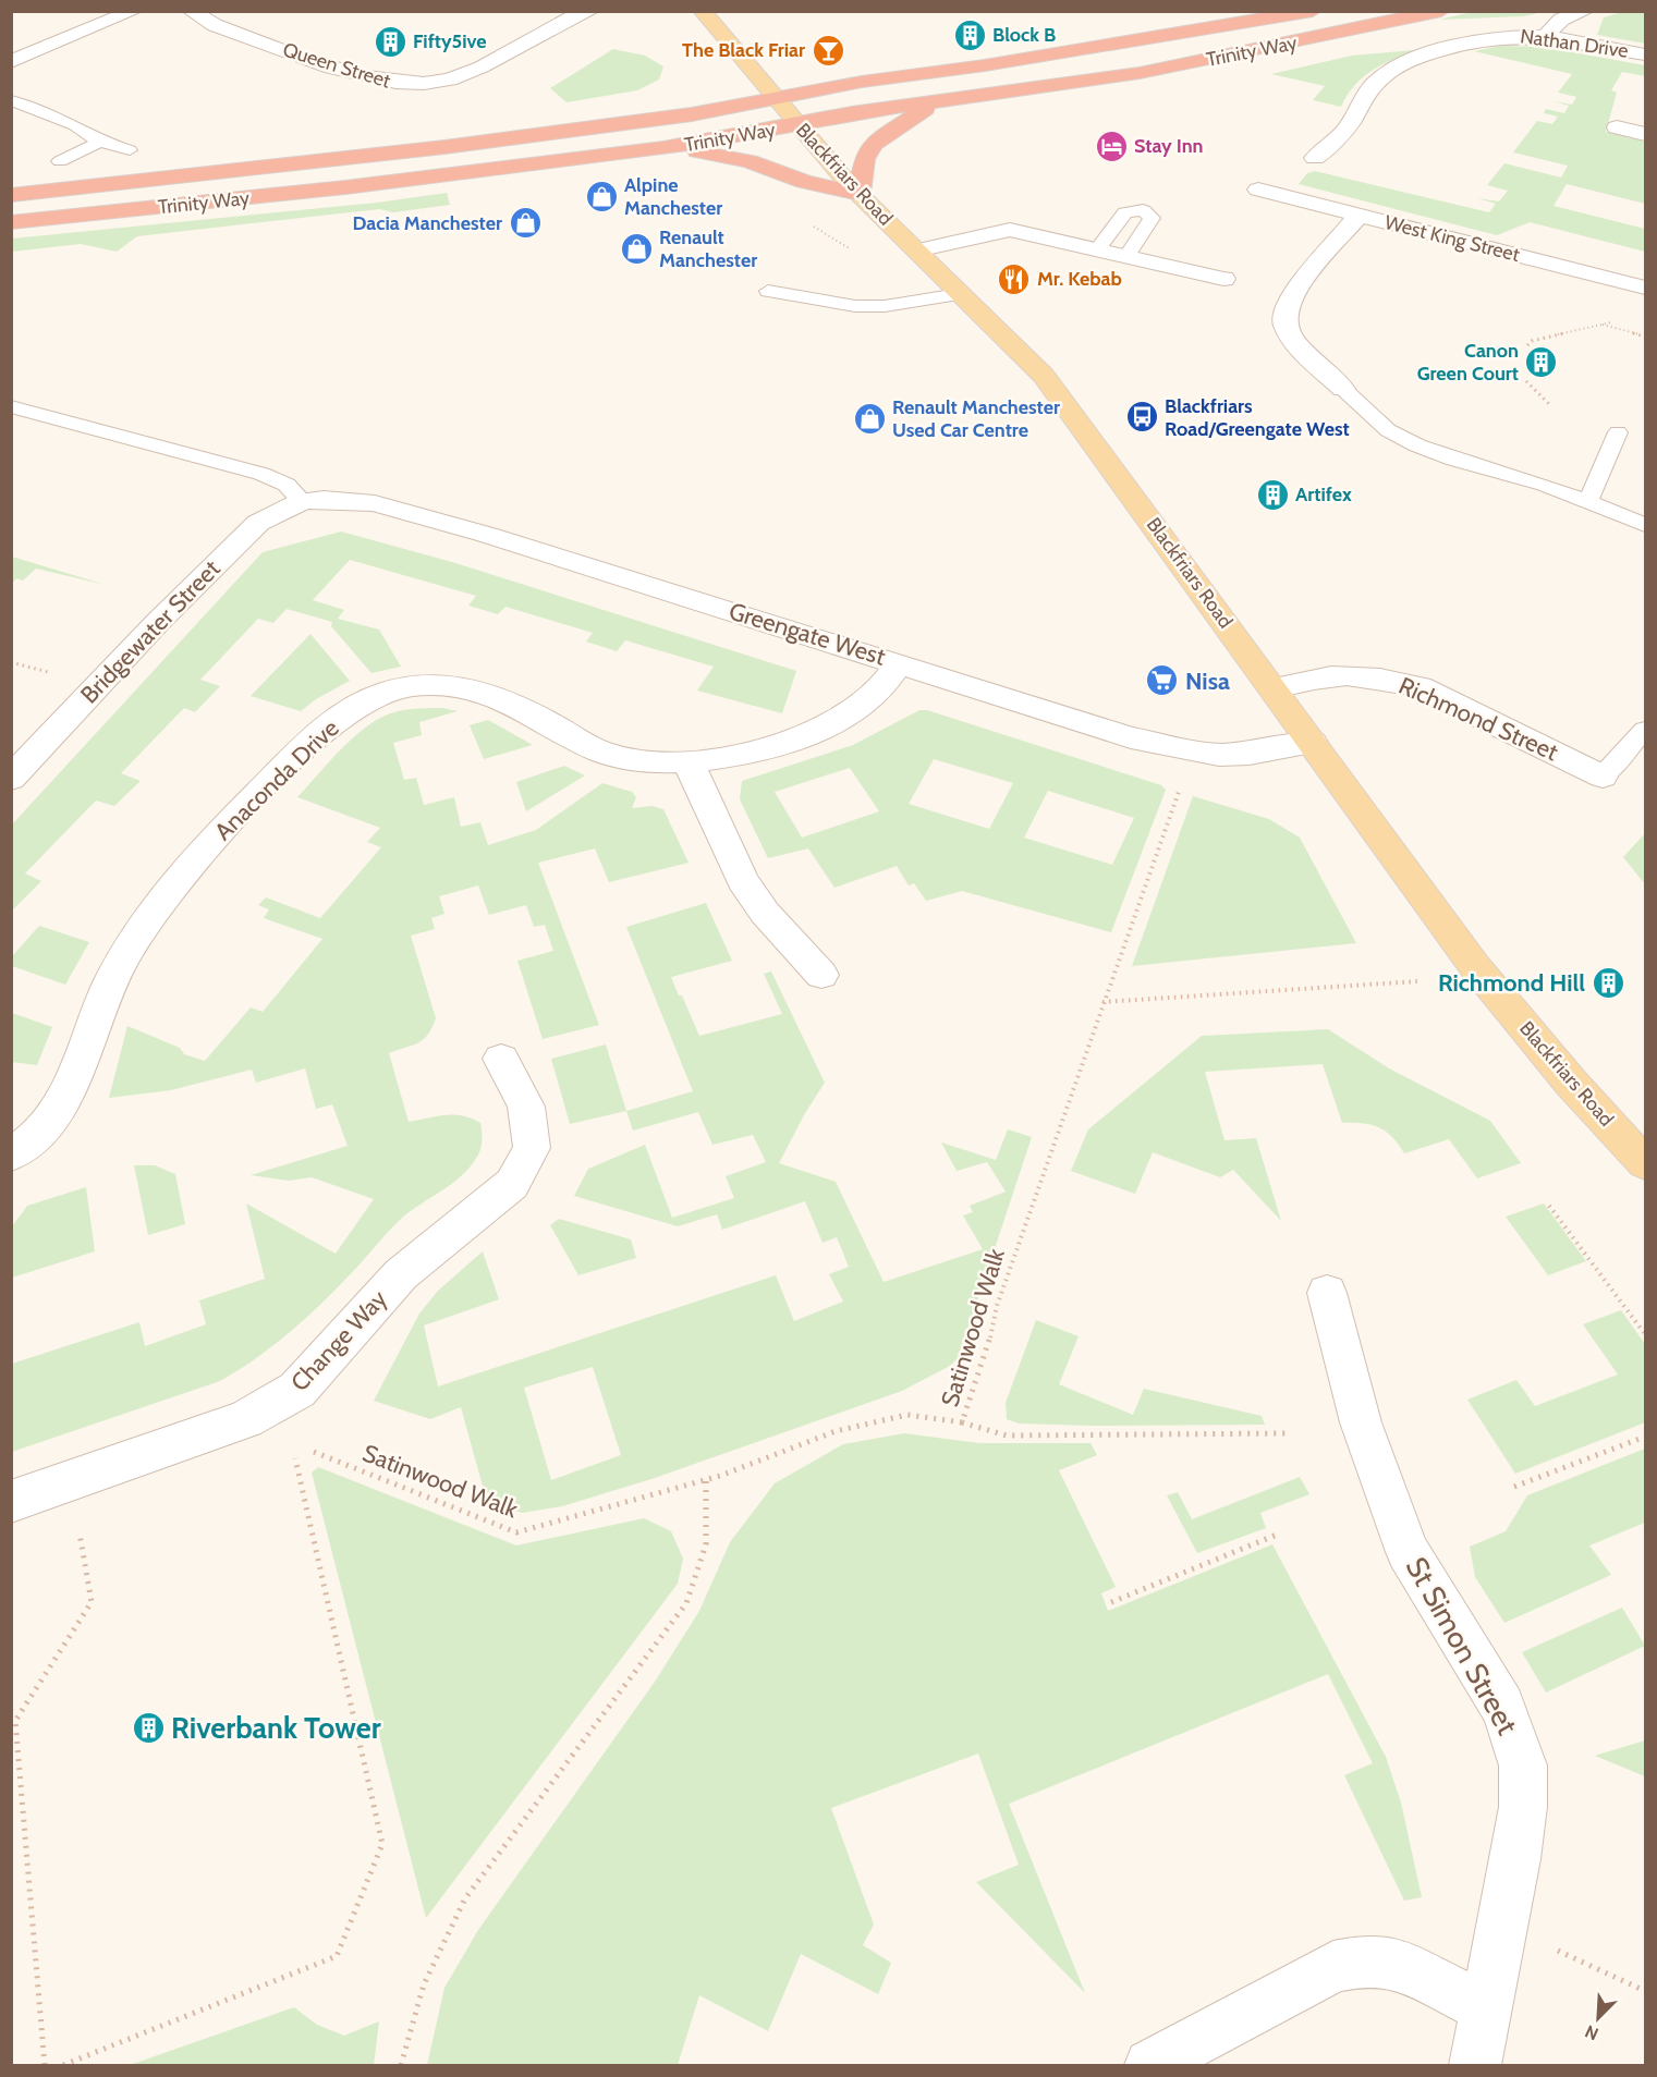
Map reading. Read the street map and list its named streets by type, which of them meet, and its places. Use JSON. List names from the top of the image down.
{
  "streets": {
    "highway": ["Trinity Way"],
    "main road": ["Blackfriars Road"],
    "street": [
      "Nathan Drive",
      "Queen Street",
      "West King Street",
      "Bridgewater Street",
      "Greengate West",
      "Richmond Street",
      "Anaconda Drive",
      "Change Way",
      "St Simon Street"
    ],
    "path": ["Satinwood Walk"]
  },
  "crossings": [
    ["Trinity Way", "Blackfriars Road"],
    ["Blackfriars Road", "Greengate West"],
    ["Blackfriars Road", "Richmond Street"],
    ["Bridgewater Street", "Greengate West"],
    ["Greengate West", "Anaconda Drive"]
  ],
  "places": {
    "building": [
      "Block B",
      "Fifty5ive",
      "Canon Green Court",
      "Artifex",
      "Richmond Hill",
      "Riverbank Tower"
    ],
    "bar": ["The Black Friar"],
    "hotel": ["Stay Inn"],
    "shop": [
      "Alpine Manchester",
      "Dacia Manchester",
      "Renault Manchester",
      "Renault Manchester Used Car Centre"
    ],
    "restaurant": ["Mr. Kebab"],
    "bus stop": ["Blackfriars Road/Greengate West"],
    "supermarket": ["Nisa"]
  },
  "north": "bottom left"
}
